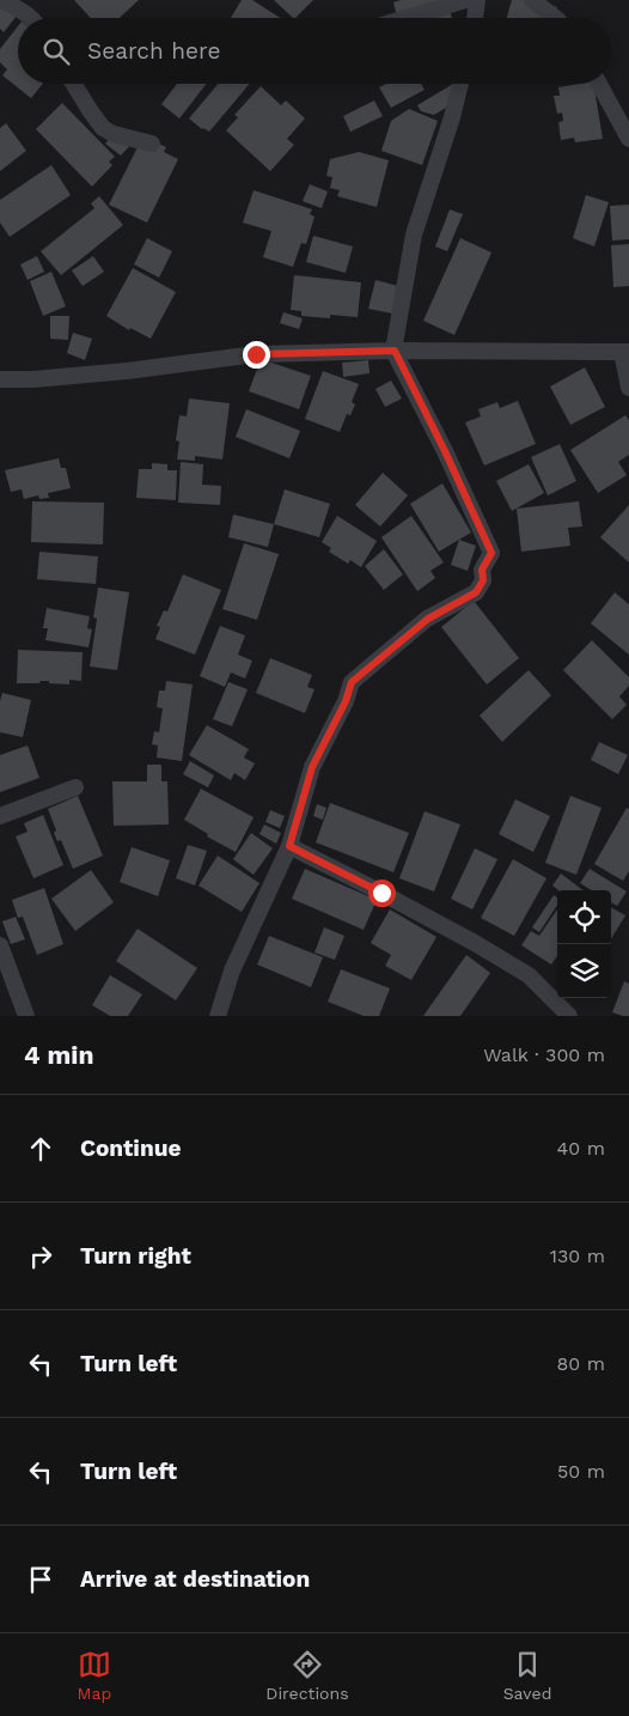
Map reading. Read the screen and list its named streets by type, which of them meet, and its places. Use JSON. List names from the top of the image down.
{
  "page": {
    "search": "Search here",
    "heading": ["4 min", "Walk · 300 m"],
    "list": [
      ["Continue", "40 m"],
      ["Turn right", "130 m"],
      ["Turn left", "80 m"],
      ["Turn left", "50 m"],
      "Arrive at destination"
    ],
    "nav": ["Map", "Directions", "Saved"]
  }
}
